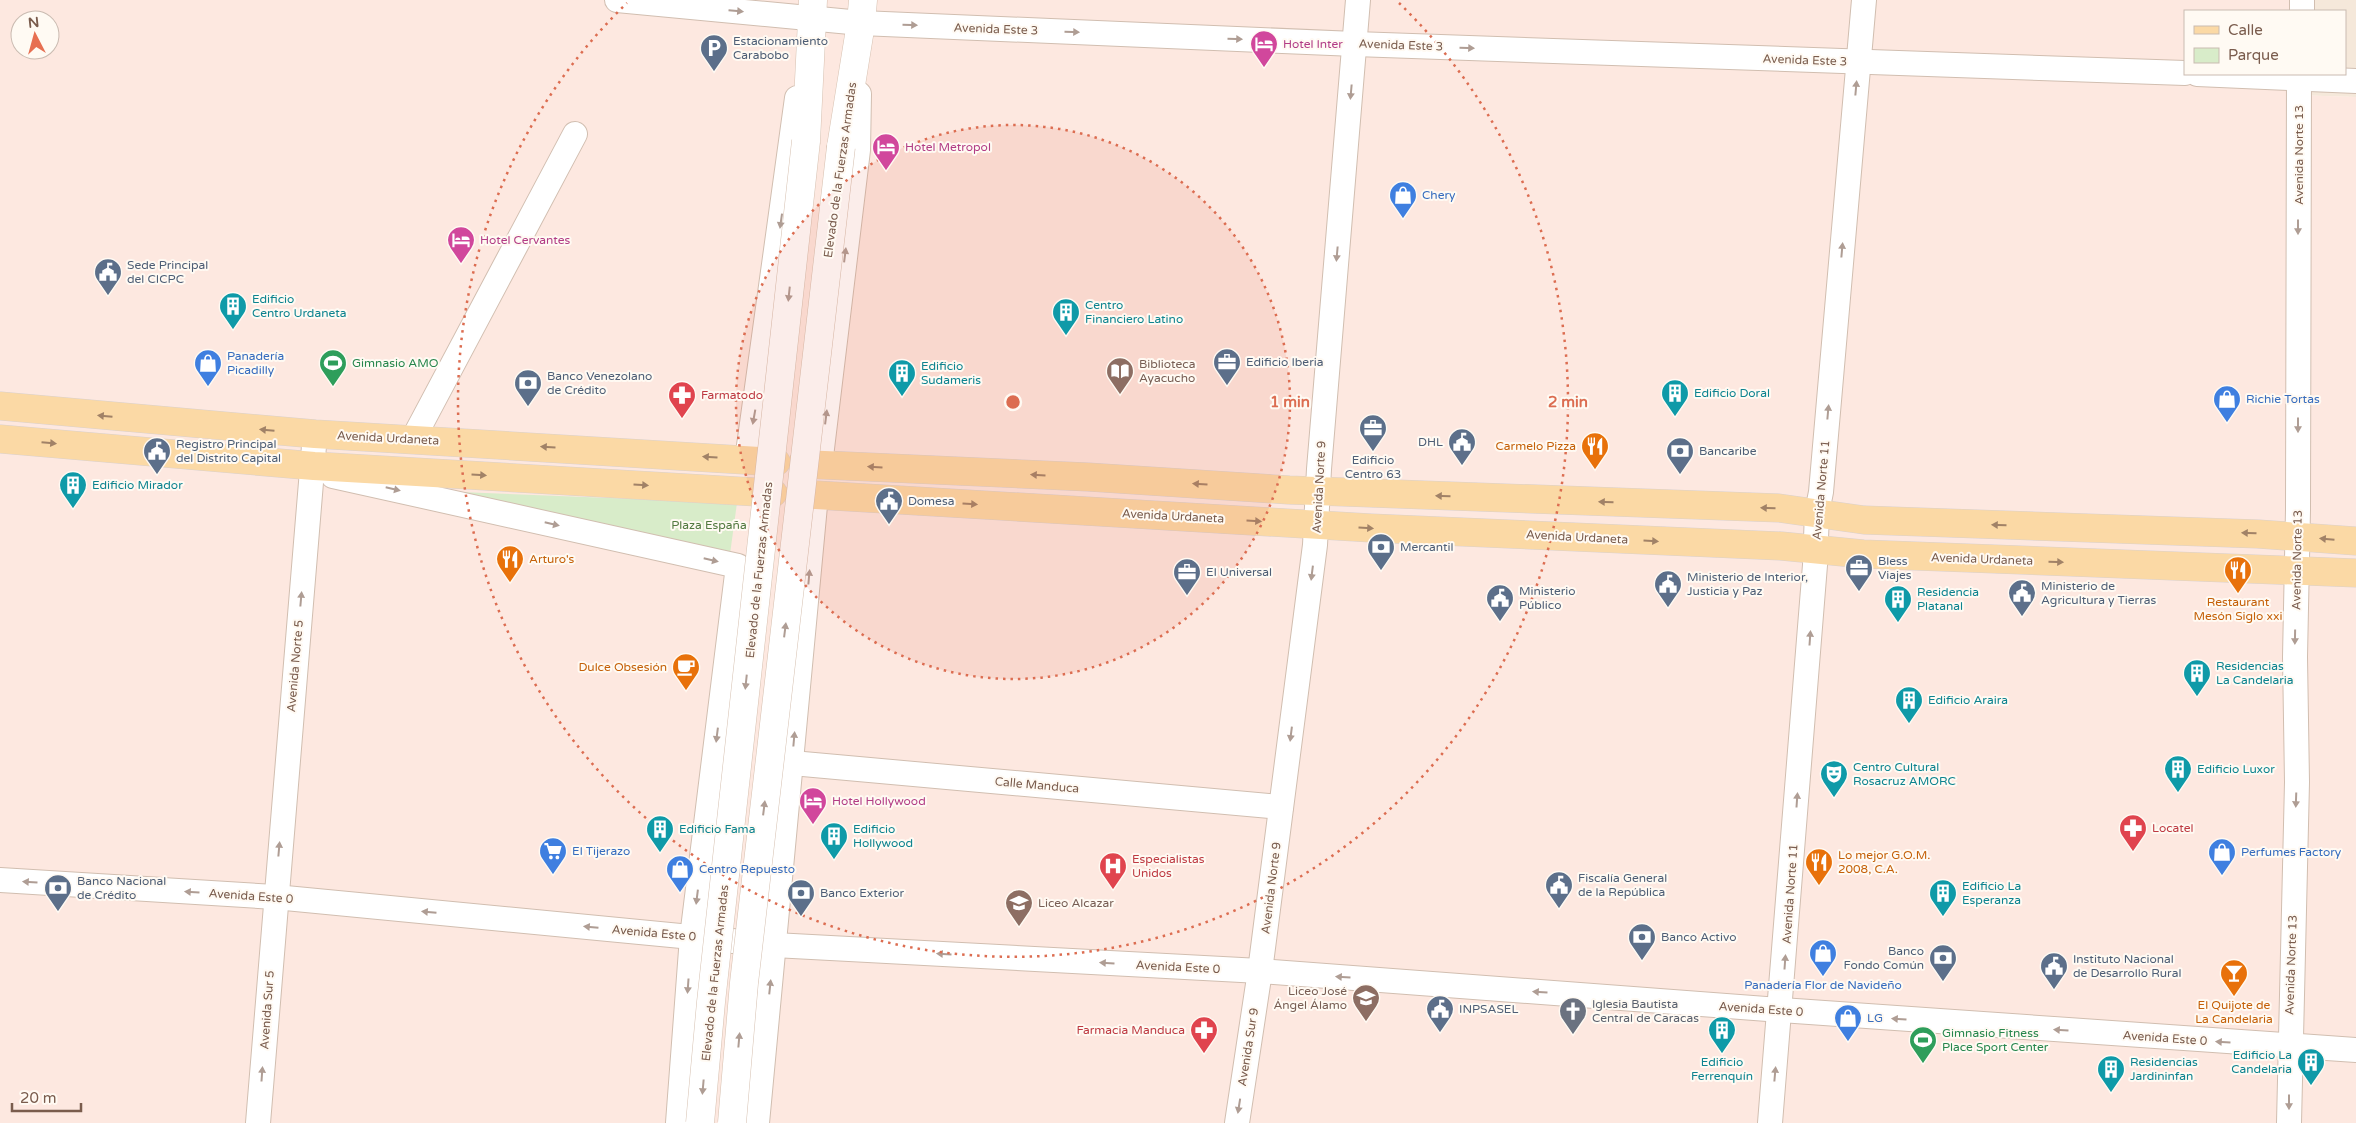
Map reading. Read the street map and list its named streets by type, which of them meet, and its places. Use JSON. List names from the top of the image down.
{
  "streets": {
    "main road": ["Elevado de la Fuerzas Armadas", "Avenida Urdaneta"],
    "street": [
      "Avenida Este 3",
      "Avenida Norte 13",
      "Avenida Norte 9",
      "Avenida Norte 11",
      "Avenida Norte 5",
      "Calle Manduca",
      "Avenida Este 0",
      "Avenida Sur 5",
      "Avenida Sur 9"
    ]
  },
  "crossings": [
    ["Avenida Este 3", "Elevado de la Fuerzas Armadas"],
    ["Avenida Este 3", "Avenida Norte 9"],
    ["Avenida Este 3", "Avenida Norte 11"],
    ["Avenida Norte 13", "Avenida Urdaneta"],
    ["Avenida Norte 13", "Avenida Este 0"],
    ["Avenida Urdaneta", "Avenida Norte 9"],
    ["Avenida Urdaneta", "Avenida Norte 11"],
    ["Avenida Urdaneta", "Avenida Norte 5"],
    ["Avenida Norte 9", "Calle Manduca"],
    ["Avenida Norte 9", "Avenida Este 0"],
    ["Avenida Norte 9", "Avenida Sur 9"],
    ["Avenida Norte 11", "Avenida Este 0"],
    ["Avenida Norte 5", "Avenida Este 0"],
    ["Avenida Norte 5", "Avenida Sur 5"],
    ["Avenida Este 0", "Avenida Sur 5"],
    ["Avenida Este 0", "Avenida Sur 9"]
  ],
  "one_way": [
    "Avenida Este 3",
    "Avenida Norte 13",
    "Avenida Norte 9",
    "Avenida Norte 11",
    "Avenida Norte 5",
    "Avenida Este 0",
    "Avenida Sur 5",
    "Avenida Sur 9"
  ],
  "parks": ["Plaza España"],
  "places": {
    "hotel": [
      "Hotel Inter",
      "Hotel Metropol",
      "Hotel Cervantes",
      "Hotel Hollywood"
    ],
    "parking": ["Estacionamiento Carabobo"],
    "shop": [
      "Chery",
      "Panadería Picadilly",
      "Richie Tortas",
      "Perfumes Factory",
      "Centro Repuesto",
      "Panadería Flor de Navideño",
      "LG"
    ],
    "public building": [
      "Sede Principal del CICPC",
      "DHL",
      "Registro Principal del Distrito Capital",
      "Domesa",
      "Ministerio de Interior, Justicia y Paz",
      "Ministerio de Agricultura y Tierras",
      "Ministerio Público",
      "Fiscalía General de la República",
      "Instituto Nacional de Desarrollo Rural",
      "INPSASEL"
    ],
    "building": [
      "Edificio Centro Urdaneta",
      "Centro Financiero Latino",
      "Edificio Sudameris",
      "Edificio Doral",
      "Edificio Mirador",
      "Residencia Platanal",
      "Residencias La Candelaria",
      "Edificio Araira",
      "Edificio Luxor",
      "Edificio Fama",
      "Edificio Hollywood",
      "Edificio La Esperanza",
      "Edificio Ferrenquín",
      "Edificio La Candelaria",
      "Residencias Jardininfan"
    ],
    "office": [
      "Edificio Iberia",
      "Edificio Centro 63",
      "Bless Viajes",
      "El Universal"
    ],
    "sports": ["Gimnasio AMO", "Gimnasio Fitness Place Sport Center"],
    "library": ["Biblioteca Ayacucho"],
    "bank": [
      "Banco Venezolano de Crédito",
      "Bancaribe",
      "Mercantil",
      "Banco Nacional de Crédito",
      "Banco Exterior",
      "Banco Activo",
      "Banco Fondo Común"
    ],
    "pharmacy": ["Farmatodo", "Locatel", "Farmacia Manduca"],
    "restaurant": [
      "Carmelo Pizza",
      "Arturo's",
      "Restaurant Mesón Siglo xxi",
      "Lo mejor G.O.M. 2008, C.A."
    ],
    "cafe": ["Dulce Obsesión"],
    "theatre": ["Centro Cultural Rosacruz AMORC"],
    "supermarket": ["El Tijerazo"],
    "hospital": ["Especialistas Unidos"],
    "school or university": ["Liceo Alcazar", "Liceo José Ángel Álamo"],
    "bar": ["El Quijote de La Candelaria"],
    "church": ["Iglesia Bautista Central de Caracas"]
  },
  "legend": ["Calle", "Parque"],
  "scale_bar": "20 m",
  "north": "top",
  "rings": ["1 min", "2 min"]
}
